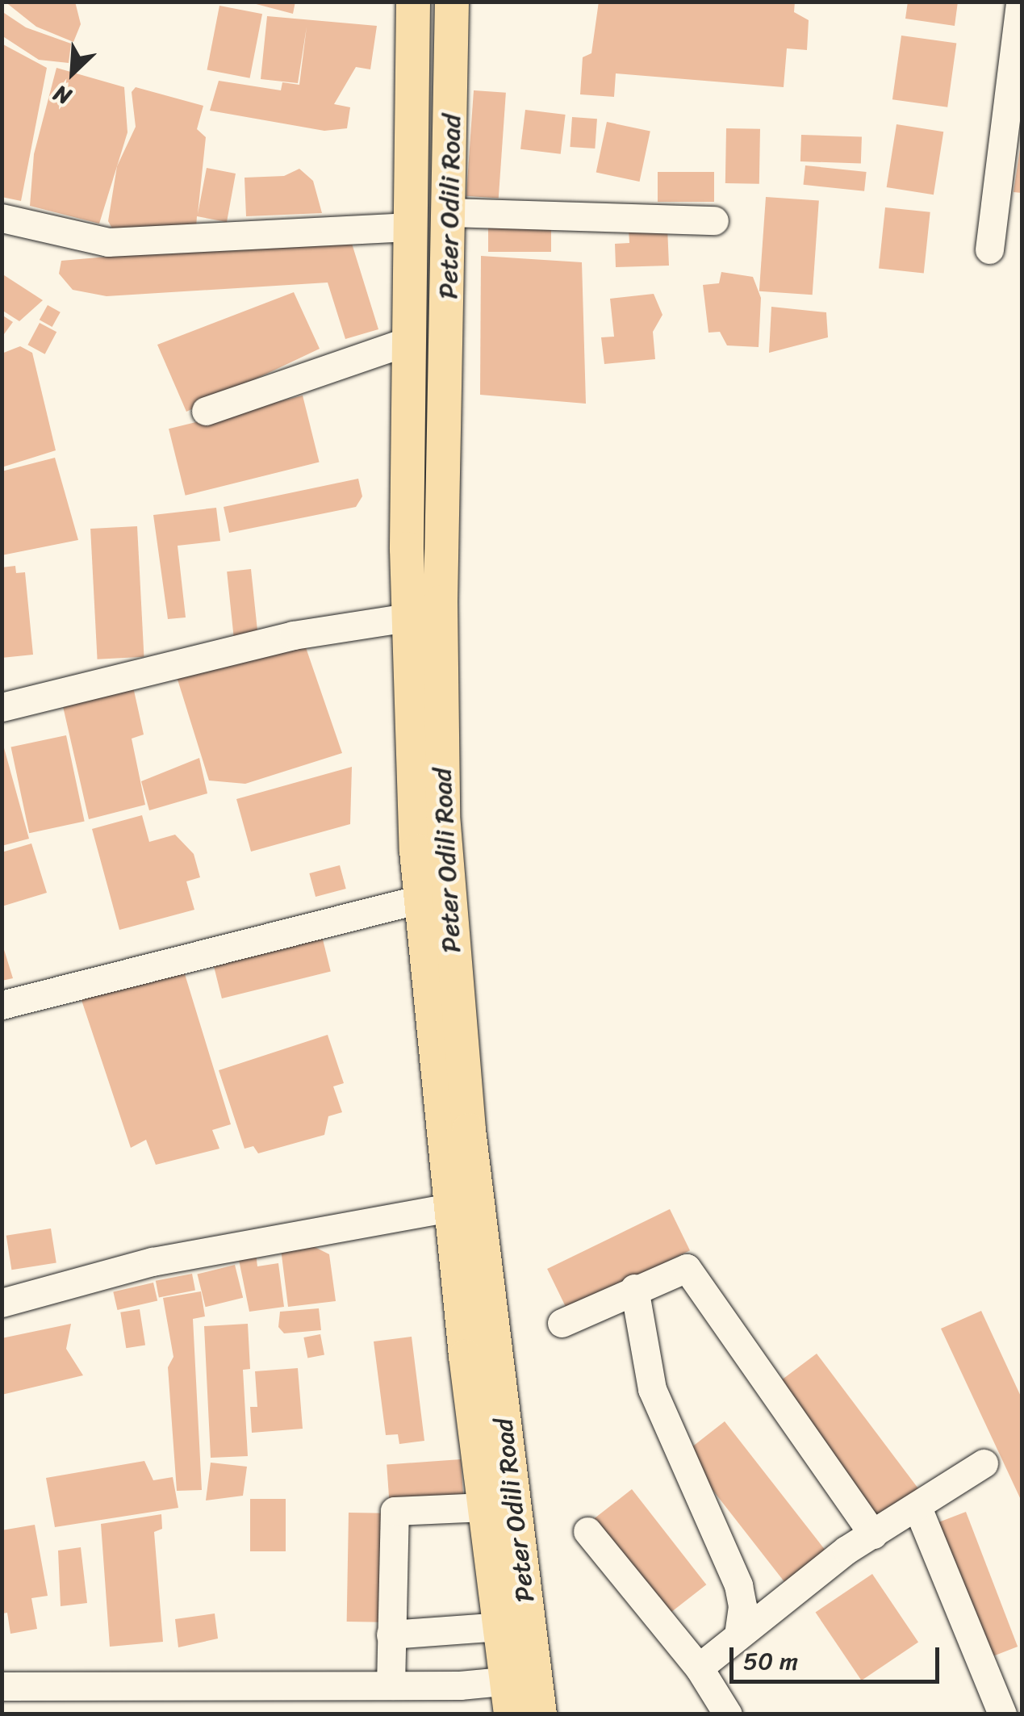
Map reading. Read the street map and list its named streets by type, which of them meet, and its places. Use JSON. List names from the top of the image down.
{
  "streets": {
    "main road": ["Peter Odili Road"]
  },
  "scale_bar": "50 m",
  "north": "bottom left"
}
